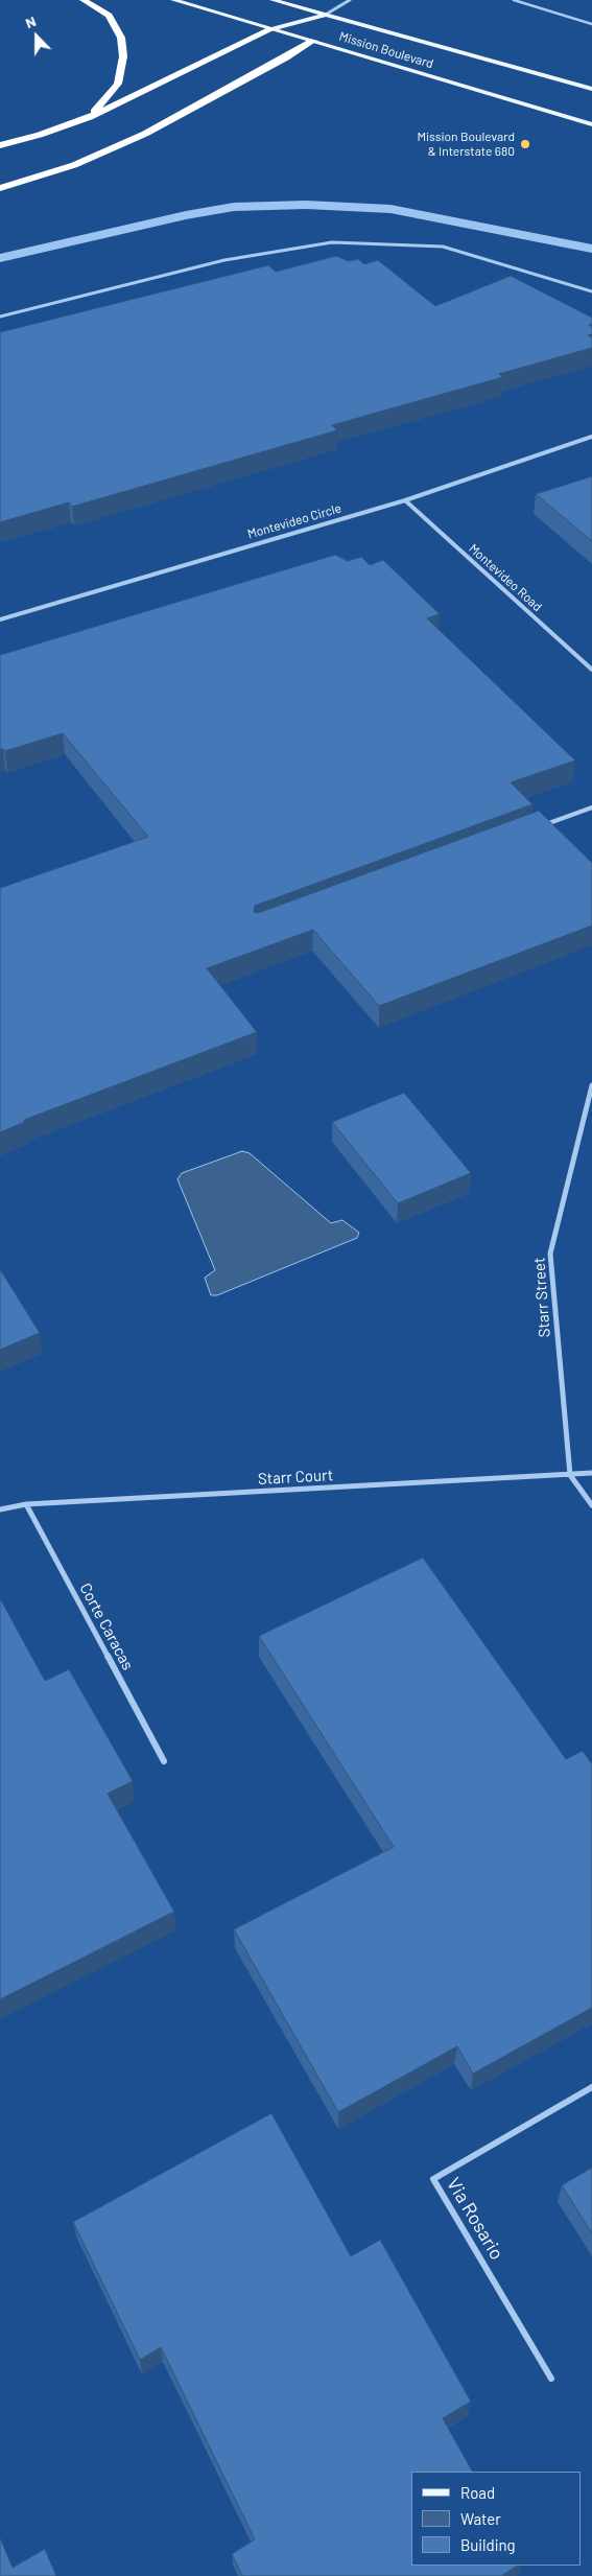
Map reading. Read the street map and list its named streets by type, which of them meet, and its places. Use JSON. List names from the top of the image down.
{
  "streets": {
    "main road": ["Mission Boulevard"],
    "street": [
      "Montevideo Circle",
      "Montevideo Road",
      "Starr Street",
      "Starr Court",
      "Corte Caracas",
      "Via Rosario"
    ]
  },
  "crossings": [
    ["Montevideo Circle", "Montevideo Road"],
    ["Starr Street", "Starr Court"],
    ["Starr Court", "Corte Caracas"]
  ],
  "places": ["Mission Boulevard & Interstate 680"],
  "legend": ["Road", "Water", "Building"],
  "north": "top"
}
